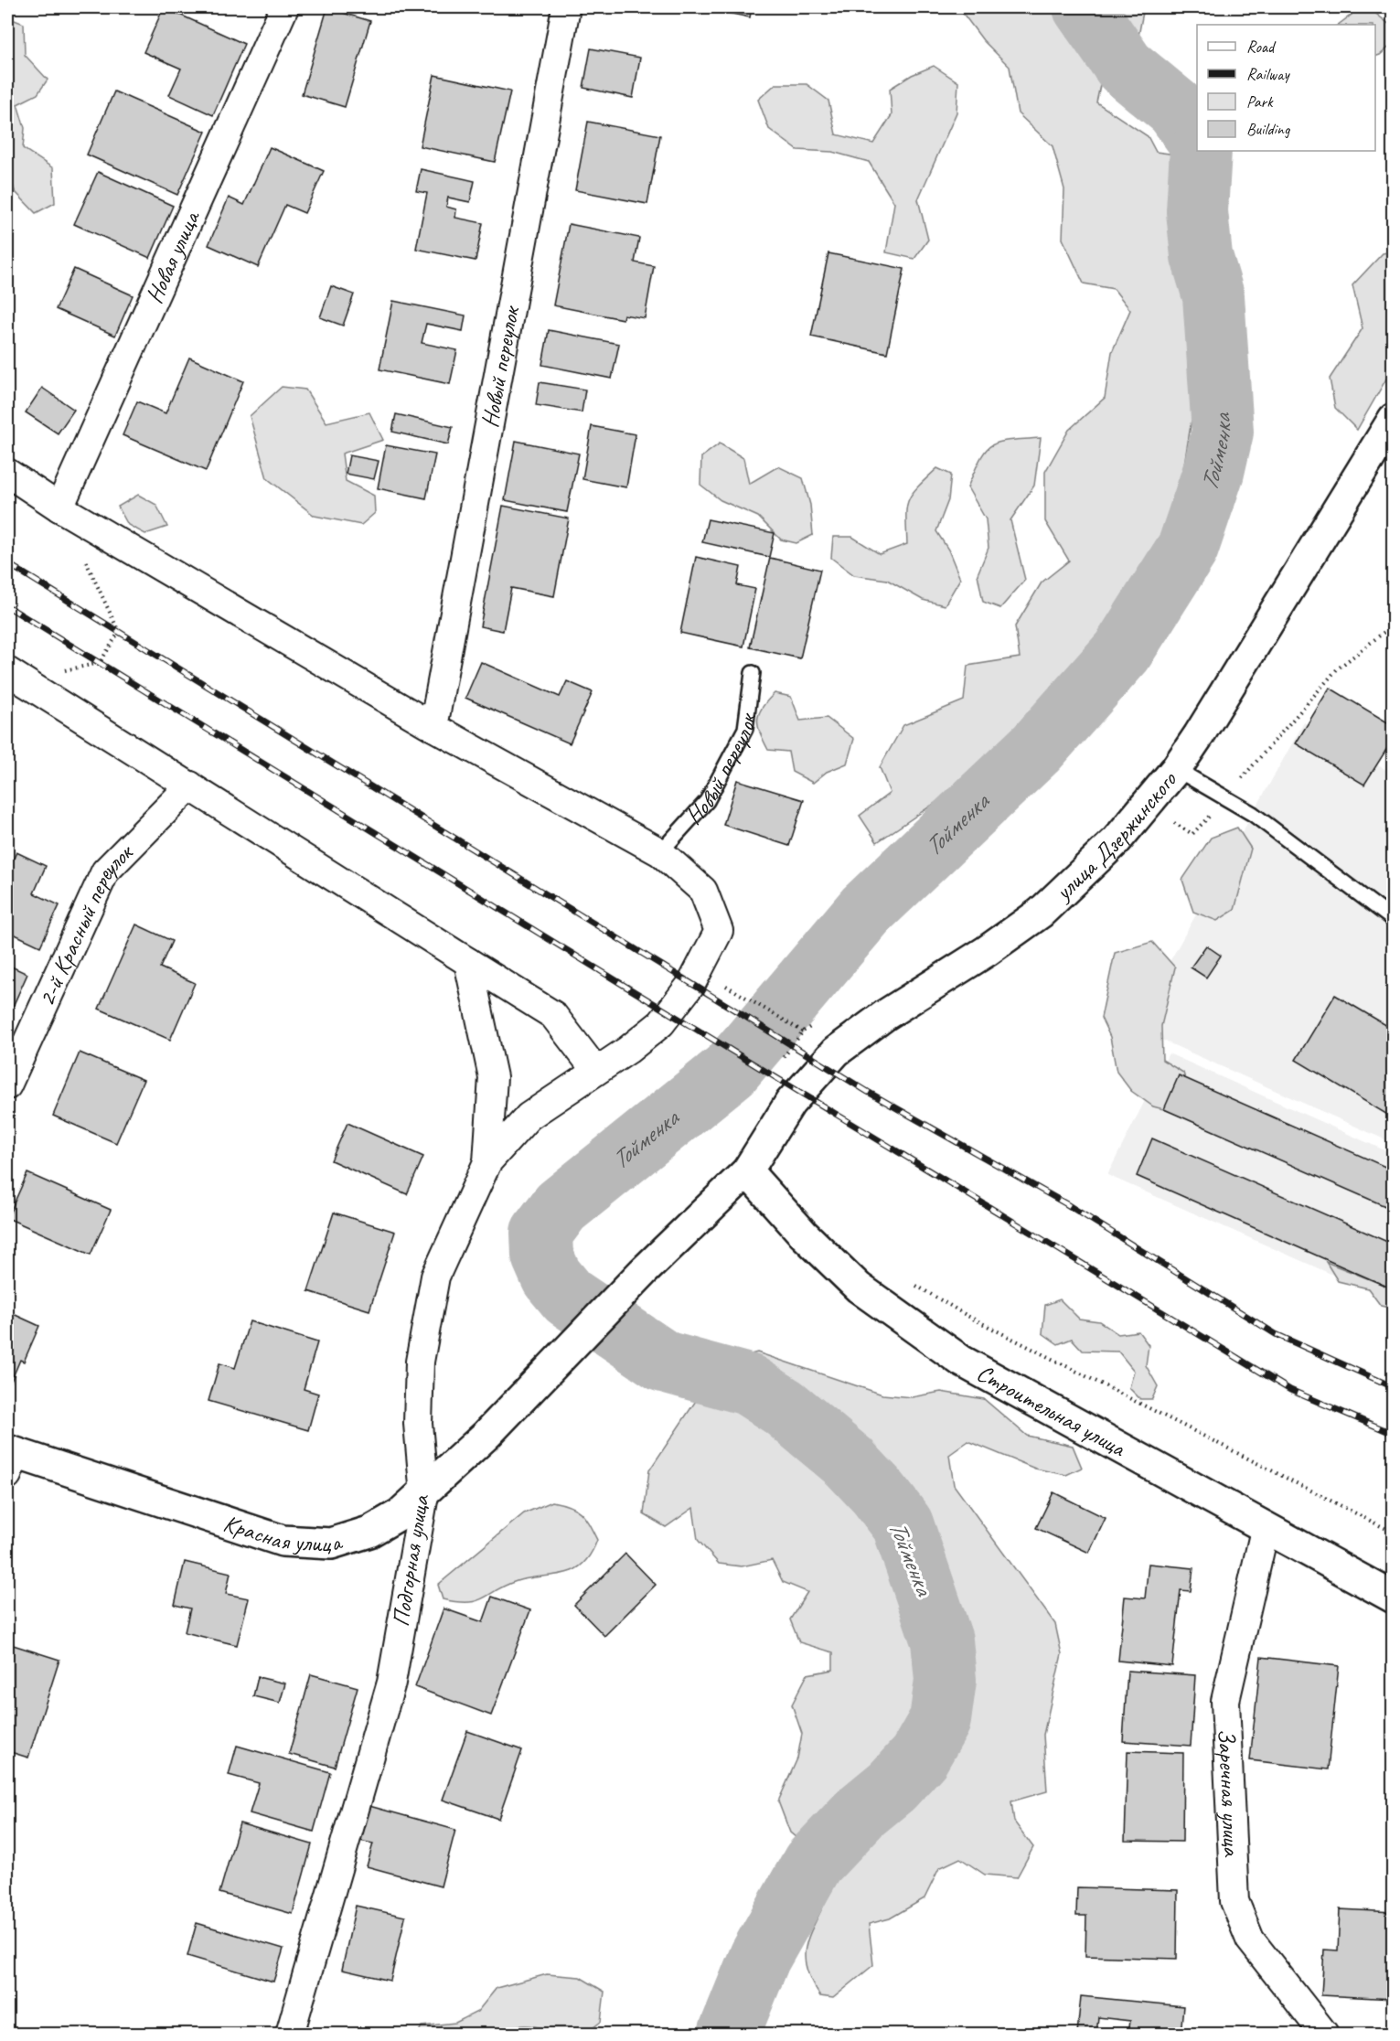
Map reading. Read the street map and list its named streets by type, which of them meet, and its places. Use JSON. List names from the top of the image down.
{
  "streets": {
    "street": [
      "Новая улица",
      "Новый переулок",
      "улица Дзержинского",
      "2-й Красный переулок",
      "Строительная улица",
      "Красная улица",
      "Подгорная улица",
      "Заречная улица"
    ]
  },
  "crossings": [
    ["Новая улица", "Подгорная улица"],
    ["Новый переулок", "Подгорная улица"],
    ["улица Дзержинского", "Строительная улица"],
    ["улица Дзержинского", "Красная улица"],
    ["Строительная улица", "Заречная улица"],
    ["Красная улица", "Подгорная улица"]
  ],
  "water": ["Тойменка"],
  "legend": [
    "Road",
    "Railway",
    "Park",
    "Building"
  ]
}
